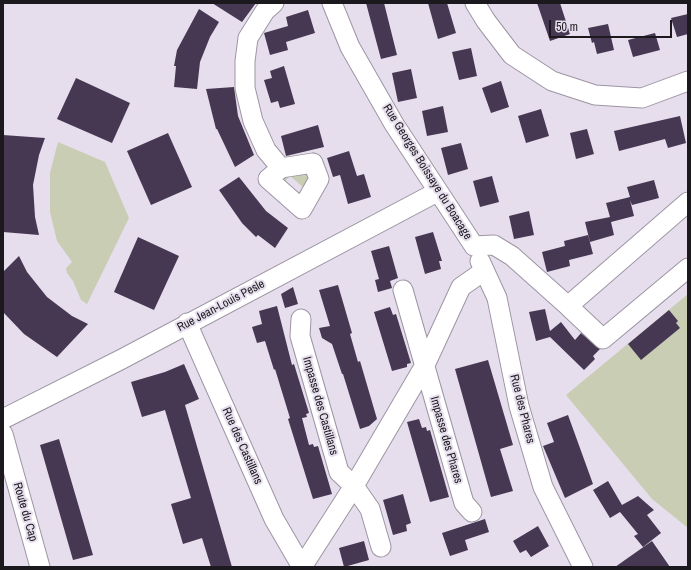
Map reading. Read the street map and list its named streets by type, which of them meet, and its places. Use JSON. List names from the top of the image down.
{
  "streets": {
    "street": [
      "Rue Georges Boissaye du Boacage",
      "Rue Jean-Louis Pesle",
      "Impasse des Castillans",
      "Rue des Phares",
      "Impasse des Phares",
      "Rue des Castillans",
      "Route du Cap"
    ]
  },
  "crossings": [
    ["Rue Georges Boissaye du Boacage", "Rue Jean-Louis Pesle"],
    ["Rue Georges Boissaye du Boacage", "Rue des Phares"],
    ["Rue Jean-Louis Pesle", "Rue des Castillans"],
    ["Impasse des Castillans", "Rue des Castillans"],
    ["Rue des Phares", "Rue des Castillans"],
    ["Impasse des Phares", "Rue des Castillans"]
  ],
  "scale_bar": "50 m"
}
